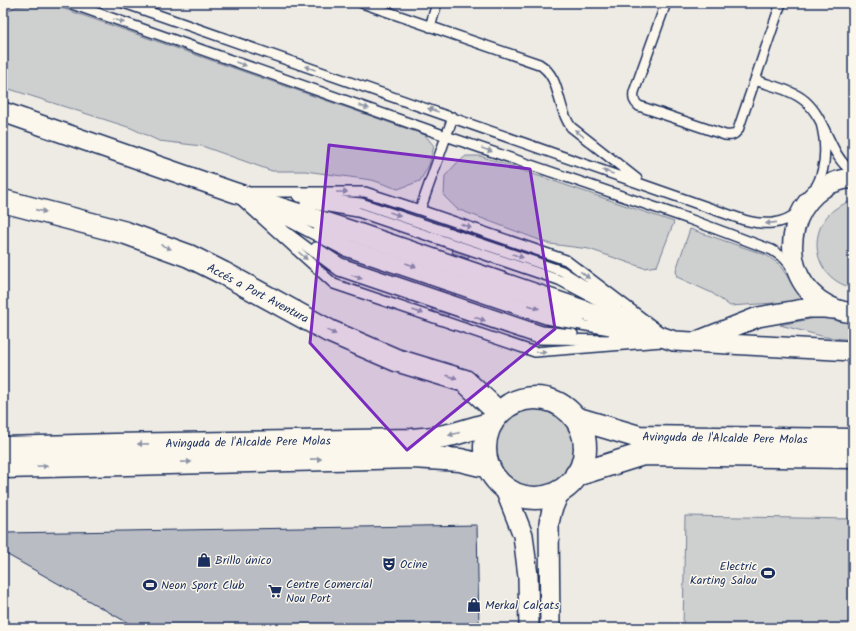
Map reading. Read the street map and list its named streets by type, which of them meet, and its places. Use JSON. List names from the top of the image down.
{
  "streets": {
    "street": ["Accés a Port Aventura", "Avinguda de l'Alcalde Pere Molas"]
  },
  "crossings": [
    ["Accés a Port Aventura", "Avinguda de l'Alcalde Pere Molas"]
  ],
  "places": {
    "shop": ["Brillo único", "Merkal Calçats"],
    "theatre": ["Ocine"],
    "sports": ["Electric Karting Salou", "Neon Sport Club"],
    "supermarket": ["Centre Comercial Nou Port"]
  }
}
